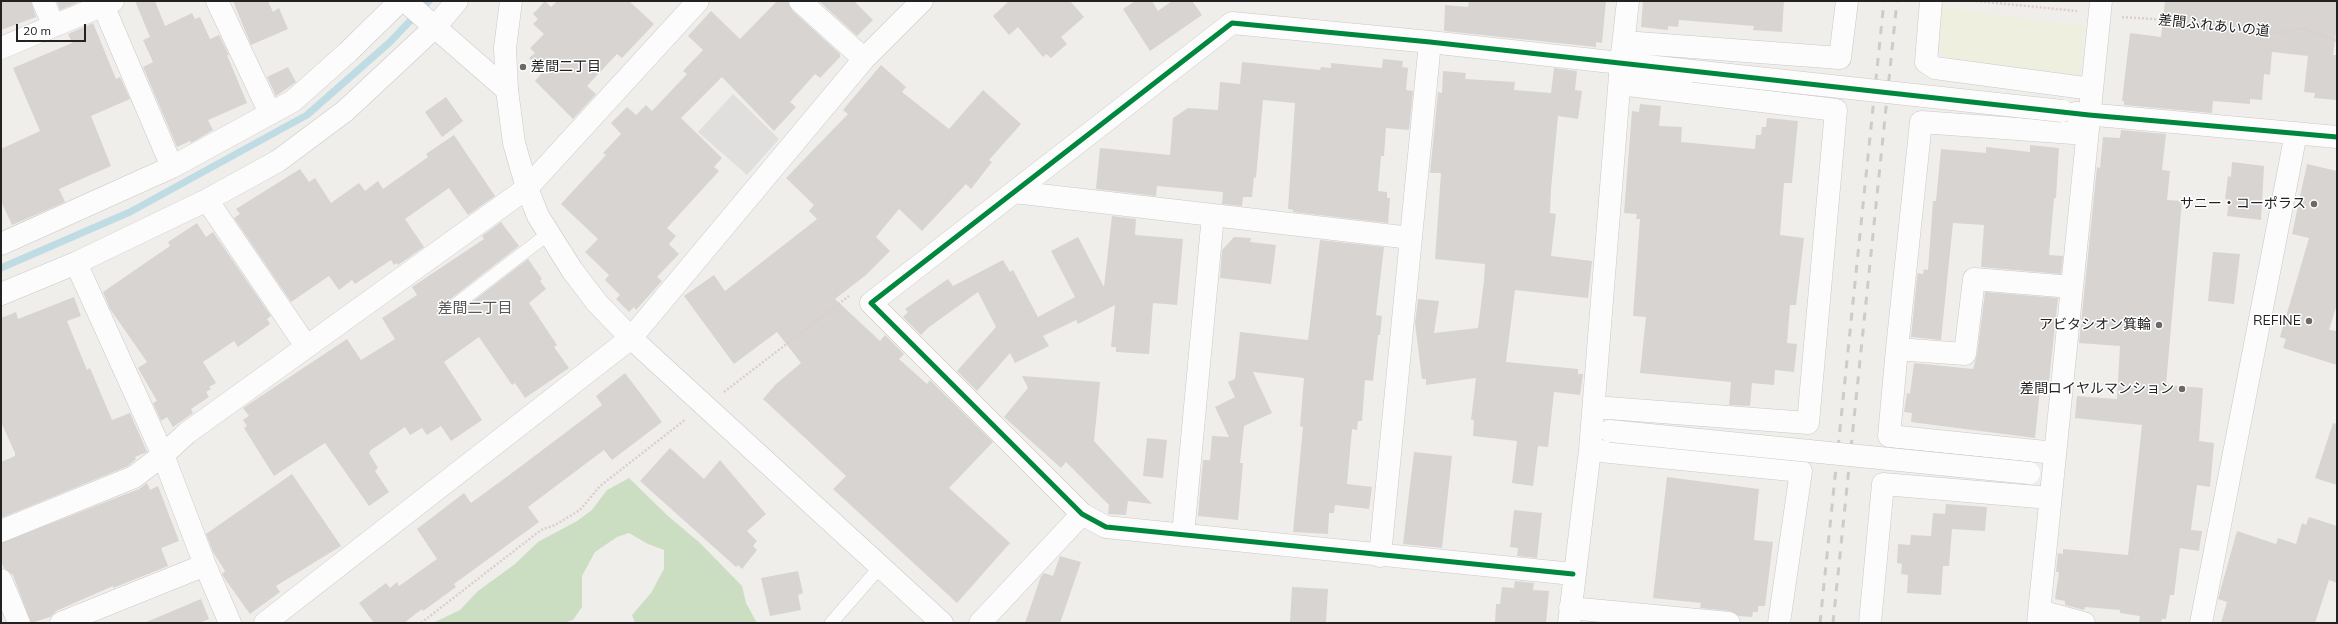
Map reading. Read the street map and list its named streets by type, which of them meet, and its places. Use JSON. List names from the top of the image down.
{
  "streets": {
    "path": ["差間ふれあいの道"]
  },
  "districts": ["差間二丁目"],
  "places": [
    "差間二丁目",
    "サニー・コーポラス",
    "REFINE",
    "アビタシオン箕輪",
    "差間ロイヤルマンション"
  ],
  "scale_bar": "20 m"
}
